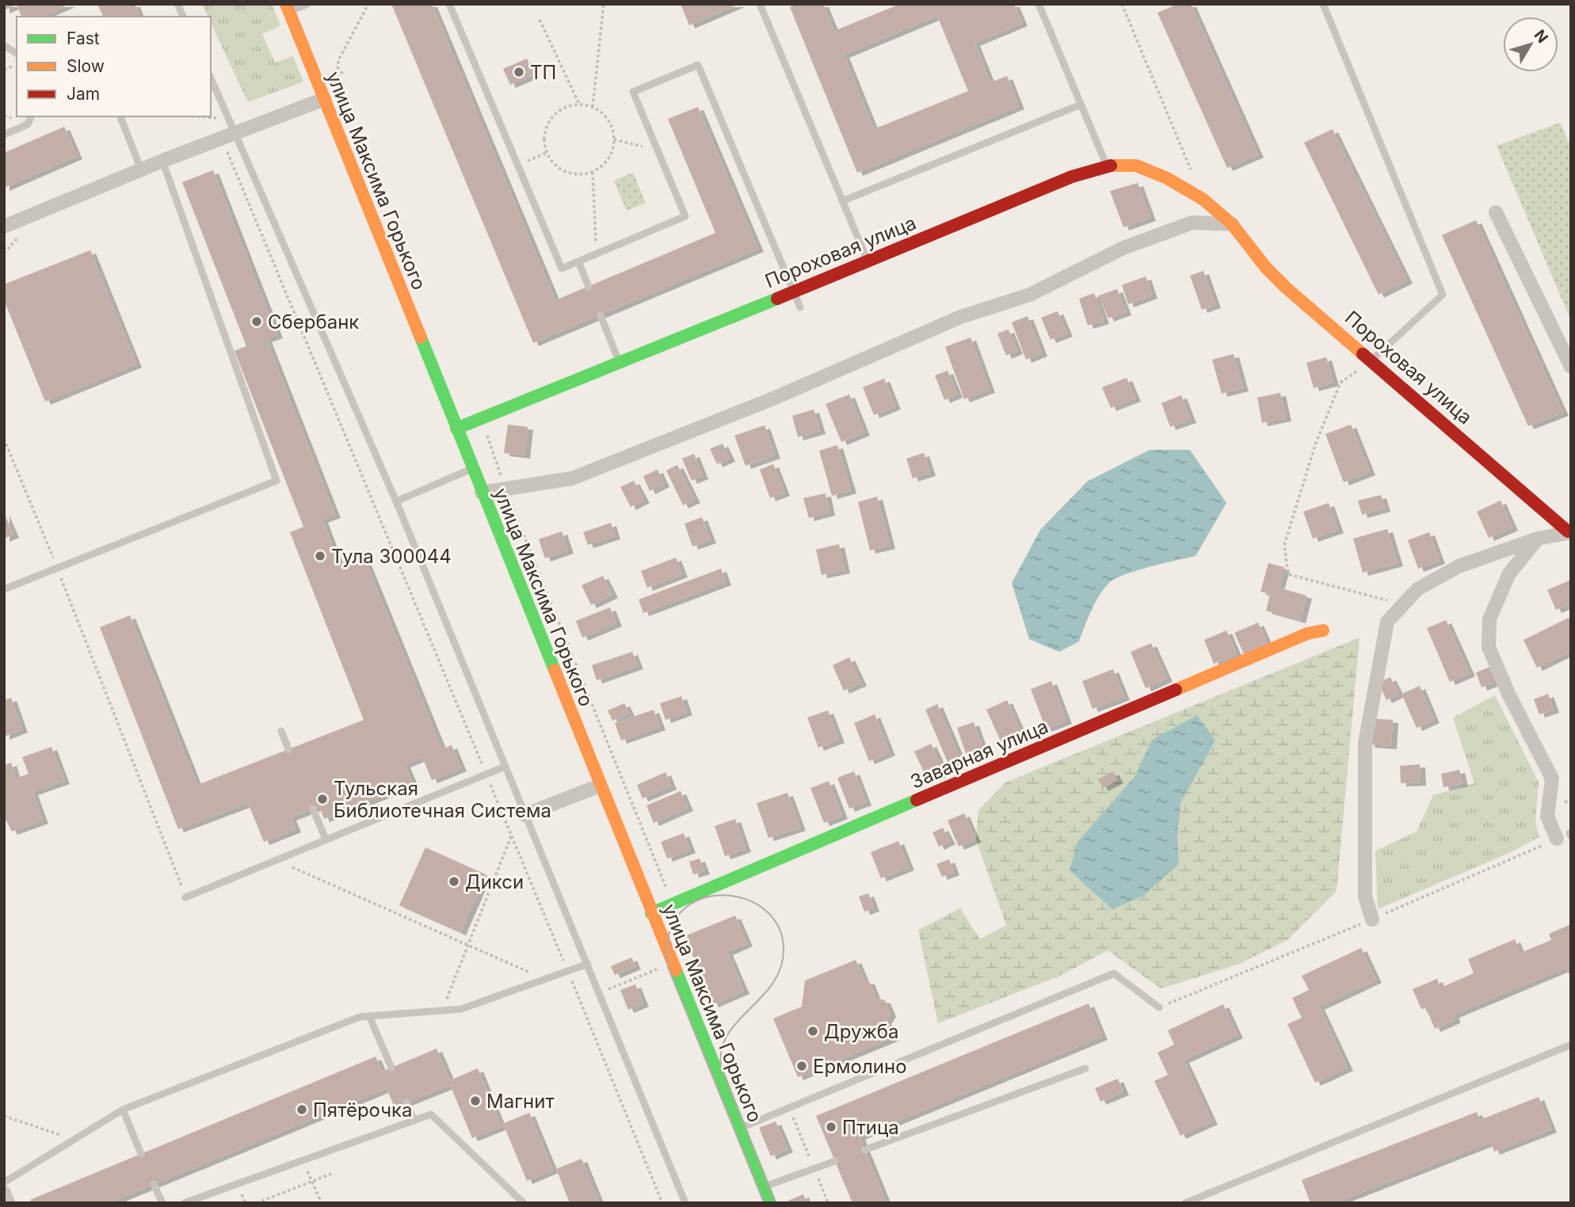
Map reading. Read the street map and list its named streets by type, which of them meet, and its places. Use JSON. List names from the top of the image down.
{
  "streets": {
    "street": ["улица Максима Горького", "Пороховая улица", "Заварная улица"]
  },
  "crossings": [
    ["улица Максима Горького", "Пороховая улица"],
    ["улица Максима Горького", "Заварная улица"]
  ],
  "places": [
    "ТП",
    "Сбербанк",
    "Тула 300044",
    "Тульская Библиотечная Система",
    "Дикси",
    "Дружба",
    "Ермолино",
    "Магнит",
    "Пятёрочка",
    "Птица"
  ],
  "legend": ["Fast", "Slow", "Jam"],
  "north": "top right"
}
